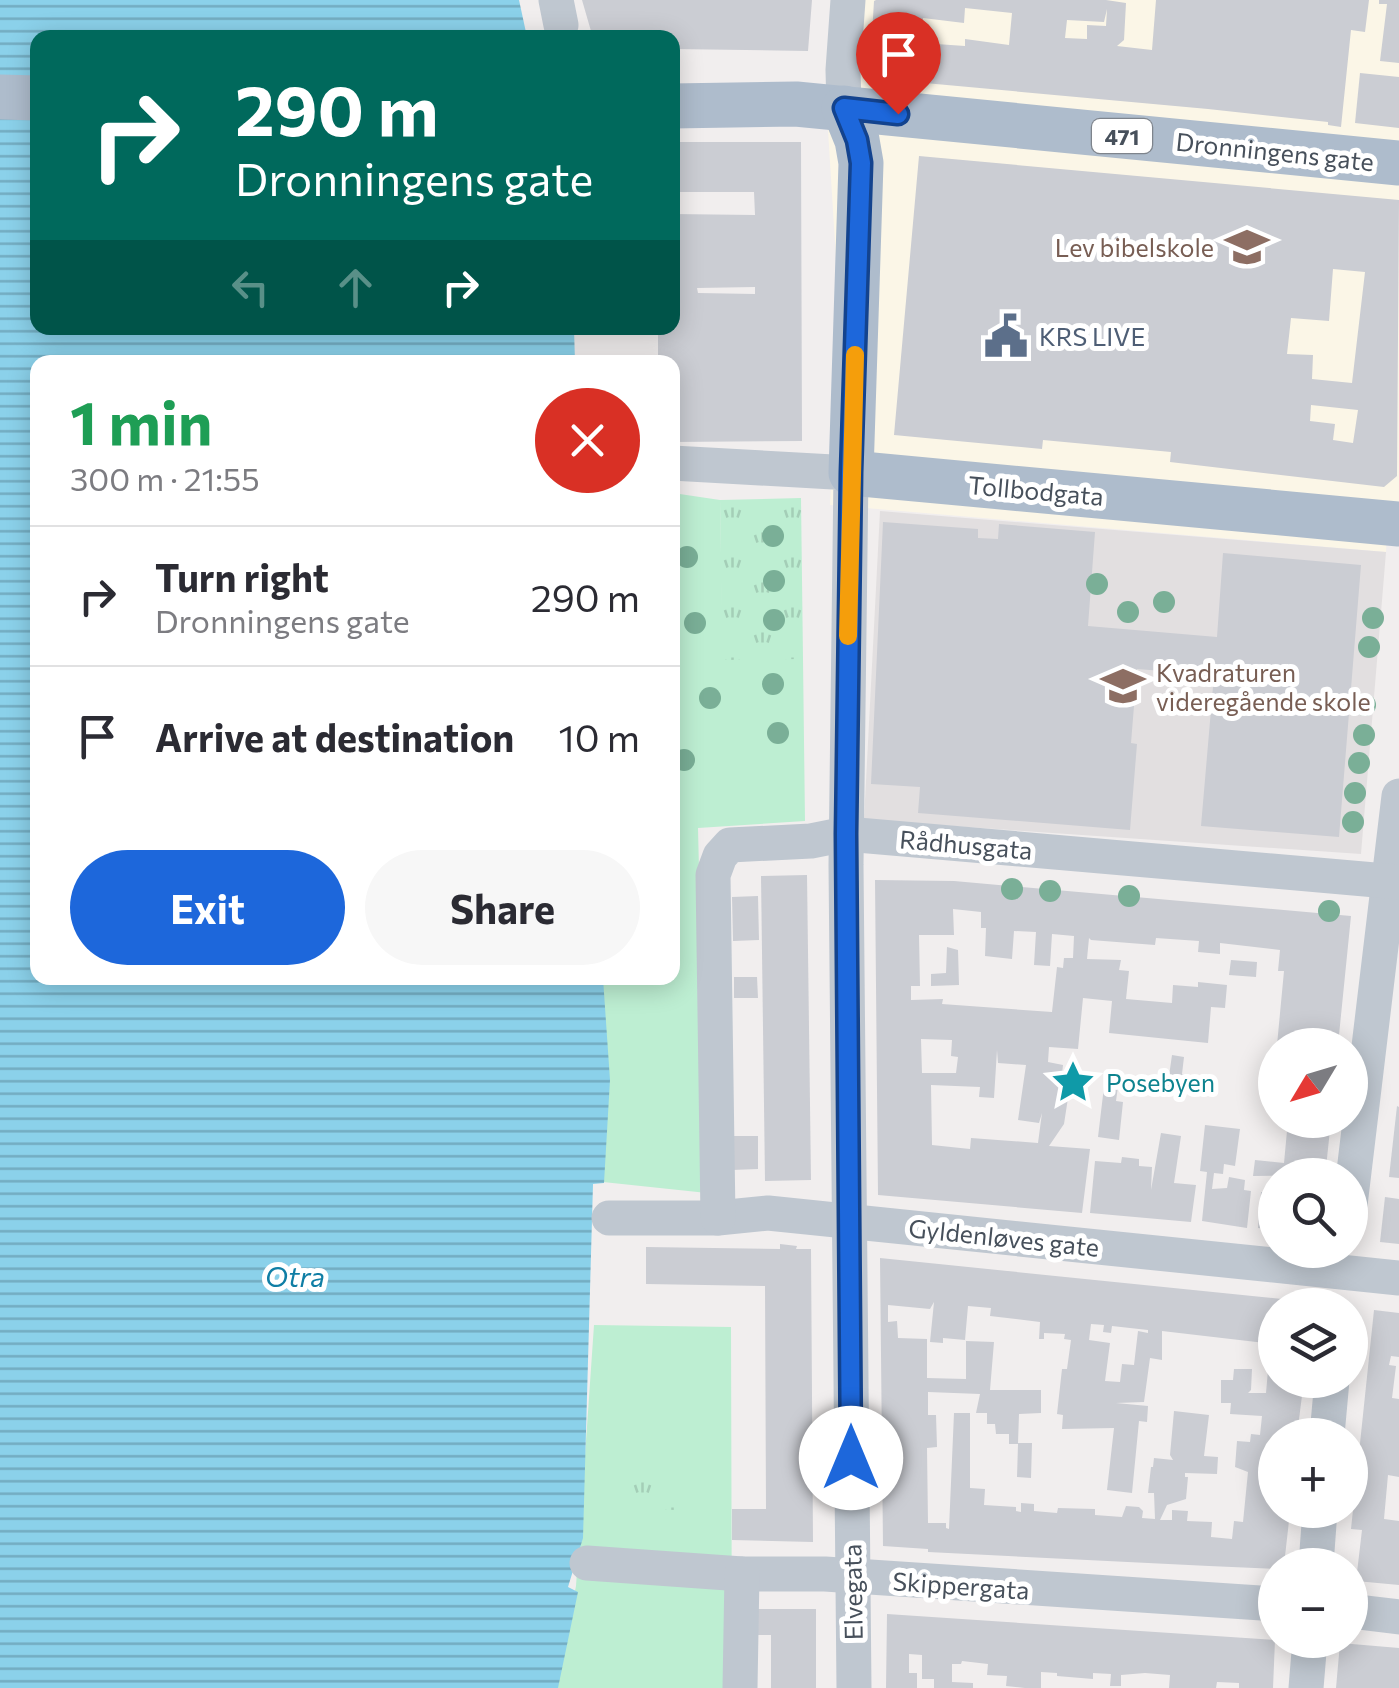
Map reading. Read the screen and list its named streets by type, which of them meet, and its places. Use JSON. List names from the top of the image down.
{
  "streets": {
    "main road": [
      "471",
      "Dronningens gate",
      "Tollbodgata",
      "Elvegata"
    ],
    "street": ["Rådhusgata", "Gyldenløves gate", "Skippergata"]
  },
  "crossings": [
    ["Dronningens gate", "Elvegata"],
    ["Tollbodgata", "Elvegata"],
    ["Rådhusgata", "Gyldenløves gate"],
    ["Rådhusgata", "Elvegata"],
    ["Gyldenløves gate", "Elvegata"],
    ["Skippergata", "Elvegata"]
  ],
  "water": ["Otra"],
  "places": {
    "school or university": ["Lev bibelskole", "Kvadraturen videregående skole"],
    "public building": ["KRS LIVE"],
    "place": ["Posebyen"]
  },
  "north": "bottom left",
  "page": {
    "turn": ["290 m", "Dronningens gate"],
    "heading": ["1 min", "300 m · 21:55"],
    "list": [
      {
        "name": "Turn right",
        "note": "Dronningens gate",
        "value": "290 m"
      },
      {
        "name": "Arrive at destination",
        "value": "10 m"
      }
    ],
    "buttons": ["Exit", "Share"],
    "map_buttons": ["+", "−"]
  }
}
